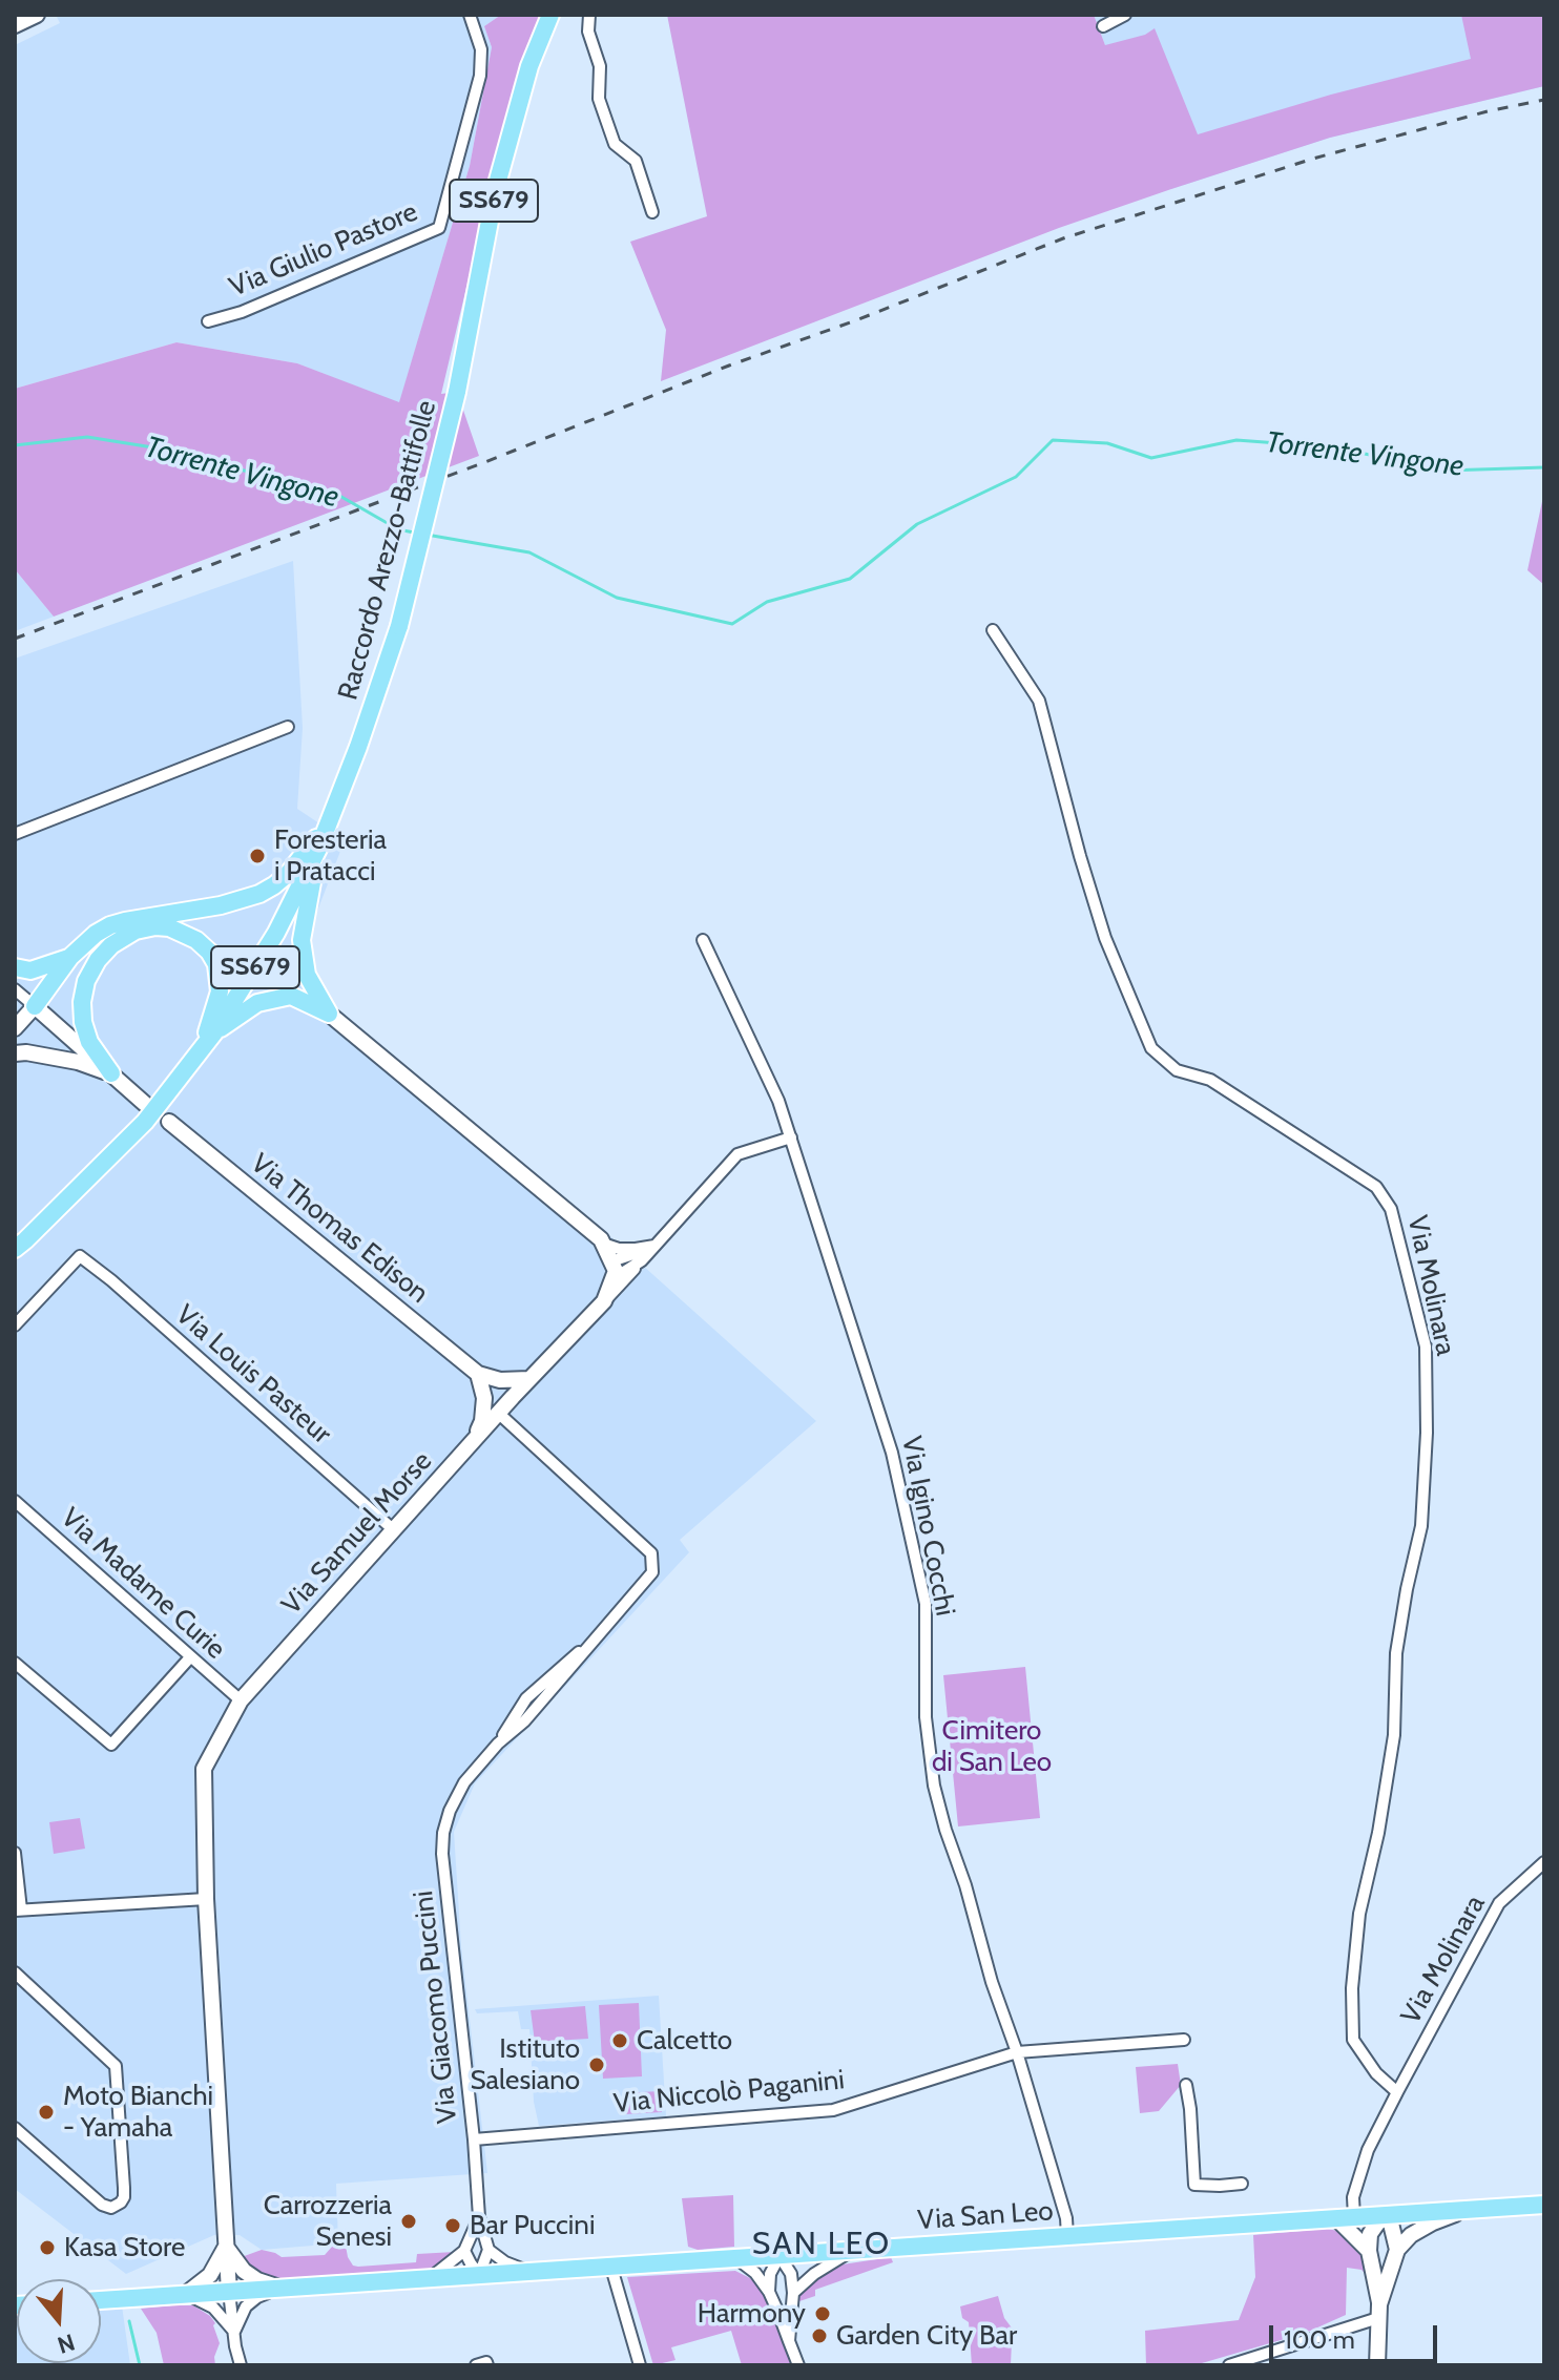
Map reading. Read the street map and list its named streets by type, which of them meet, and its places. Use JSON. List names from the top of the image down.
{
  "streets": {
    "main road": ["SS679", "Raccordo Arezzo-Battifolle", "Via San Leo"],
    "street": [
      "Via Giulio Pastore",
      "Via Thomas Edison",
      "Via Molinara",
      "Via Louis Pasteur",
      "Via Igino Cocchi",
      "Via Samuel Morse",
      "Via Madame Curie",
      "Via Giacomo Puccini",
      "Via Niccolò Paganini"
    ]
  },
  "crossings": [
    ["Via Molinara", "Via San Leo"],
    ["Via Louis Pasteur", "Via Samuel Morse"],
    ["Via Igino Cocchi", "Via Niccolò Paganini"],
    ["Via Igino Cocchi", "Via San Leo"],
    ["Via Samuel Morse", "Via Madame Curie"],
    ["Via Samuel Morse", "Via Giacomo Puccini"],
    ["Via Samuel Morse", "Via San Leo"],
    ["Via Giacomo Puccini", "Via Niccolò Paganini"]
  ],
  "districts": ["SAN LEO"],
  "water": ["Torrente Vingone"],
  "parks": ["Cimitero di San Leo"],
  "places": [
    "Foresteria i Pratacci",
    "Calcetto",
    "Istituto Salesiano",
    "Moto Bianchi - Yamaha",
    "Carrozzeria Senesi",
    "Bar Puccini",
    "Kasa Store",
    "Harmony",
    "Garden City Bar"
  ],
  "scale_bar": "100 m",
  "north": "bottom"
}
